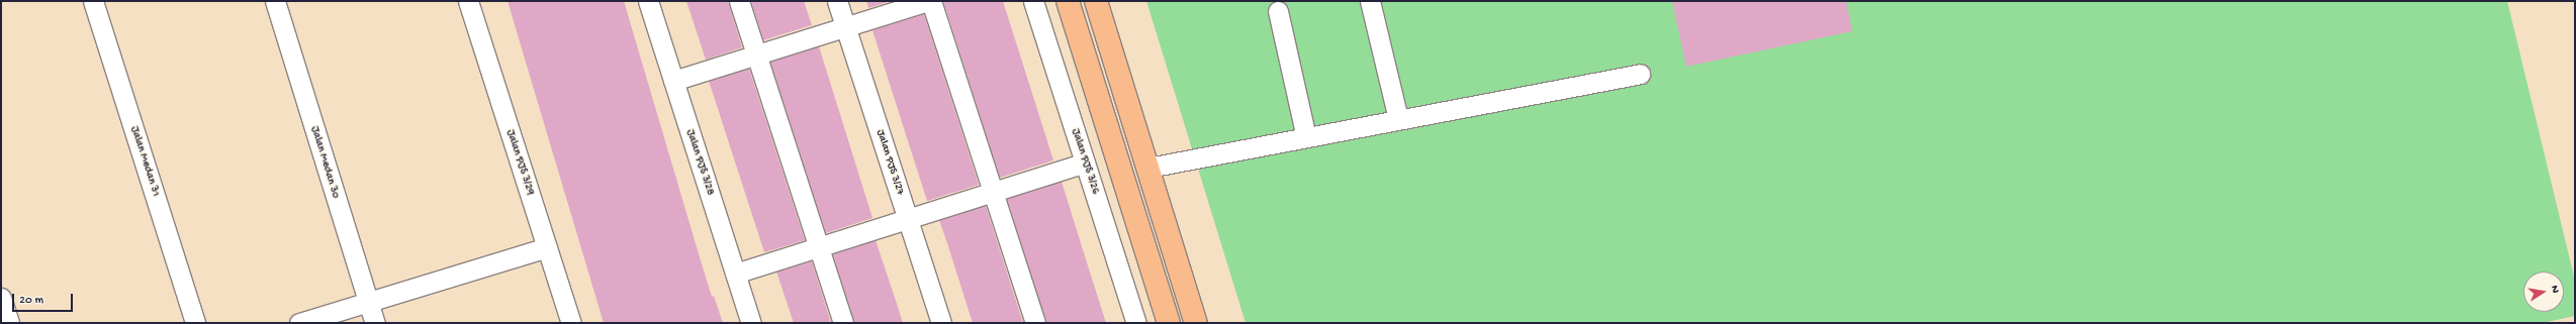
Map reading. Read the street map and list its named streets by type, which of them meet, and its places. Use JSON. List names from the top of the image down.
{
  "streets": {
    "street": [
      "Jalan Medan 31",
      "Jalan PJS 3/26",
      "Jalan Medan 30",
      "Jalan PJS 3/29",
      "Jalan PJS 3/28",
      "Jalan PJS 3/27"
    ]
  },
  "scale_bar": "20 m",
  "north": "right"
}
